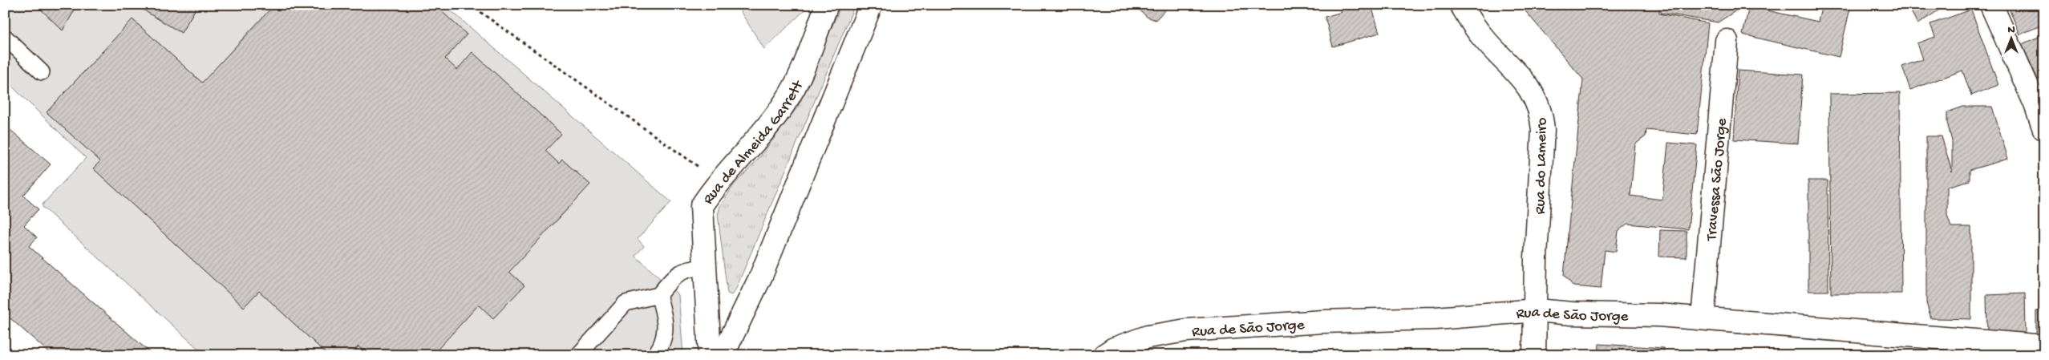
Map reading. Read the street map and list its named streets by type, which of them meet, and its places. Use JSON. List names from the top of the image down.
{
  "streets": {
    "street": [
      "Rua de Almeida Garrett",
      "Rua do Lameiro",
      "Travessa São Jorge",
      "Rua de São Jorge"
    ]
  },
  "crossings": [
    ["Rua do Lameiro", "Rua de São Jorge"],
    ["Travessa São Jorge", "Rua de São Jorge"]
  ],
  "north": "top"
}
